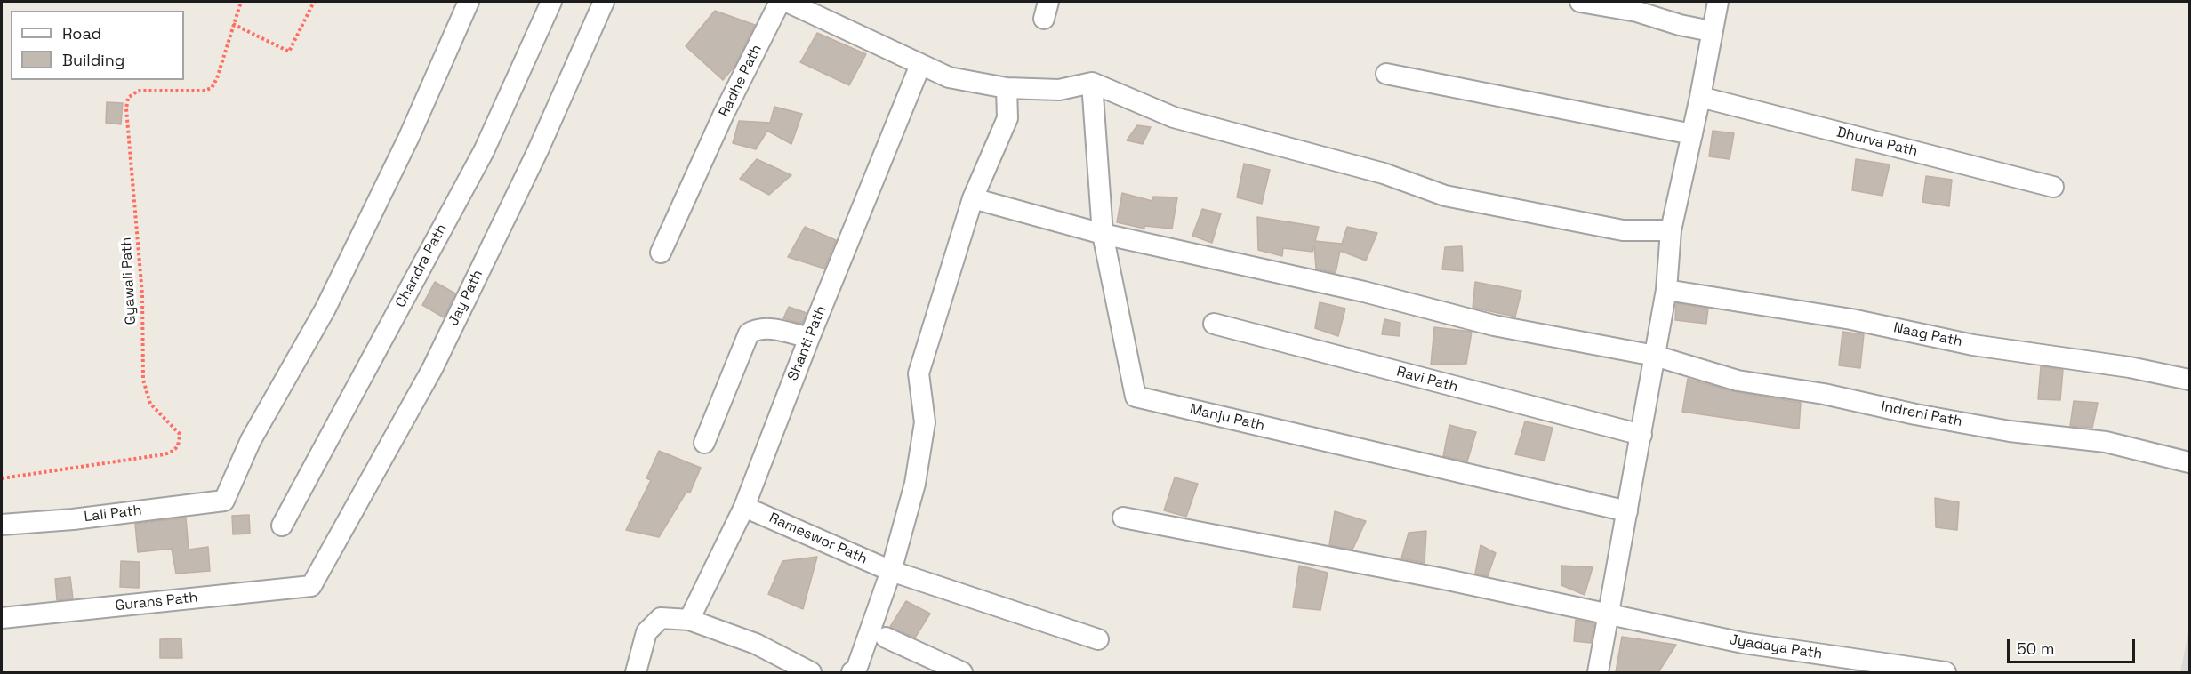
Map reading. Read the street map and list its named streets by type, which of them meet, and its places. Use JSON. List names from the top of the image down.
{
  "streets": {
    "street": [
      "Radhe Path",
      "Dhurva Path",
      "Chandra Path",
      "Jay Path",
      "Naag Path",
      "Shanti Path",
      "Ravi Path",
      "Indreni Path",
      "Manju Path",
      "Lali Path",
      "Rameswor Path",
      "Gurans Path",
      "Jyadaya Path"
    ],
    "path": ["Gyawali Path"]
  },
  "crossings": [
    ["Jay Path", "Gurans Path"],
    ["Shanti Path", "Rameswor Path"],
    ["Indreni Path", "Manju Path"]
  ],
  "legend": ["Road", "Building"],
  "scale_bar": "50 m"
}
